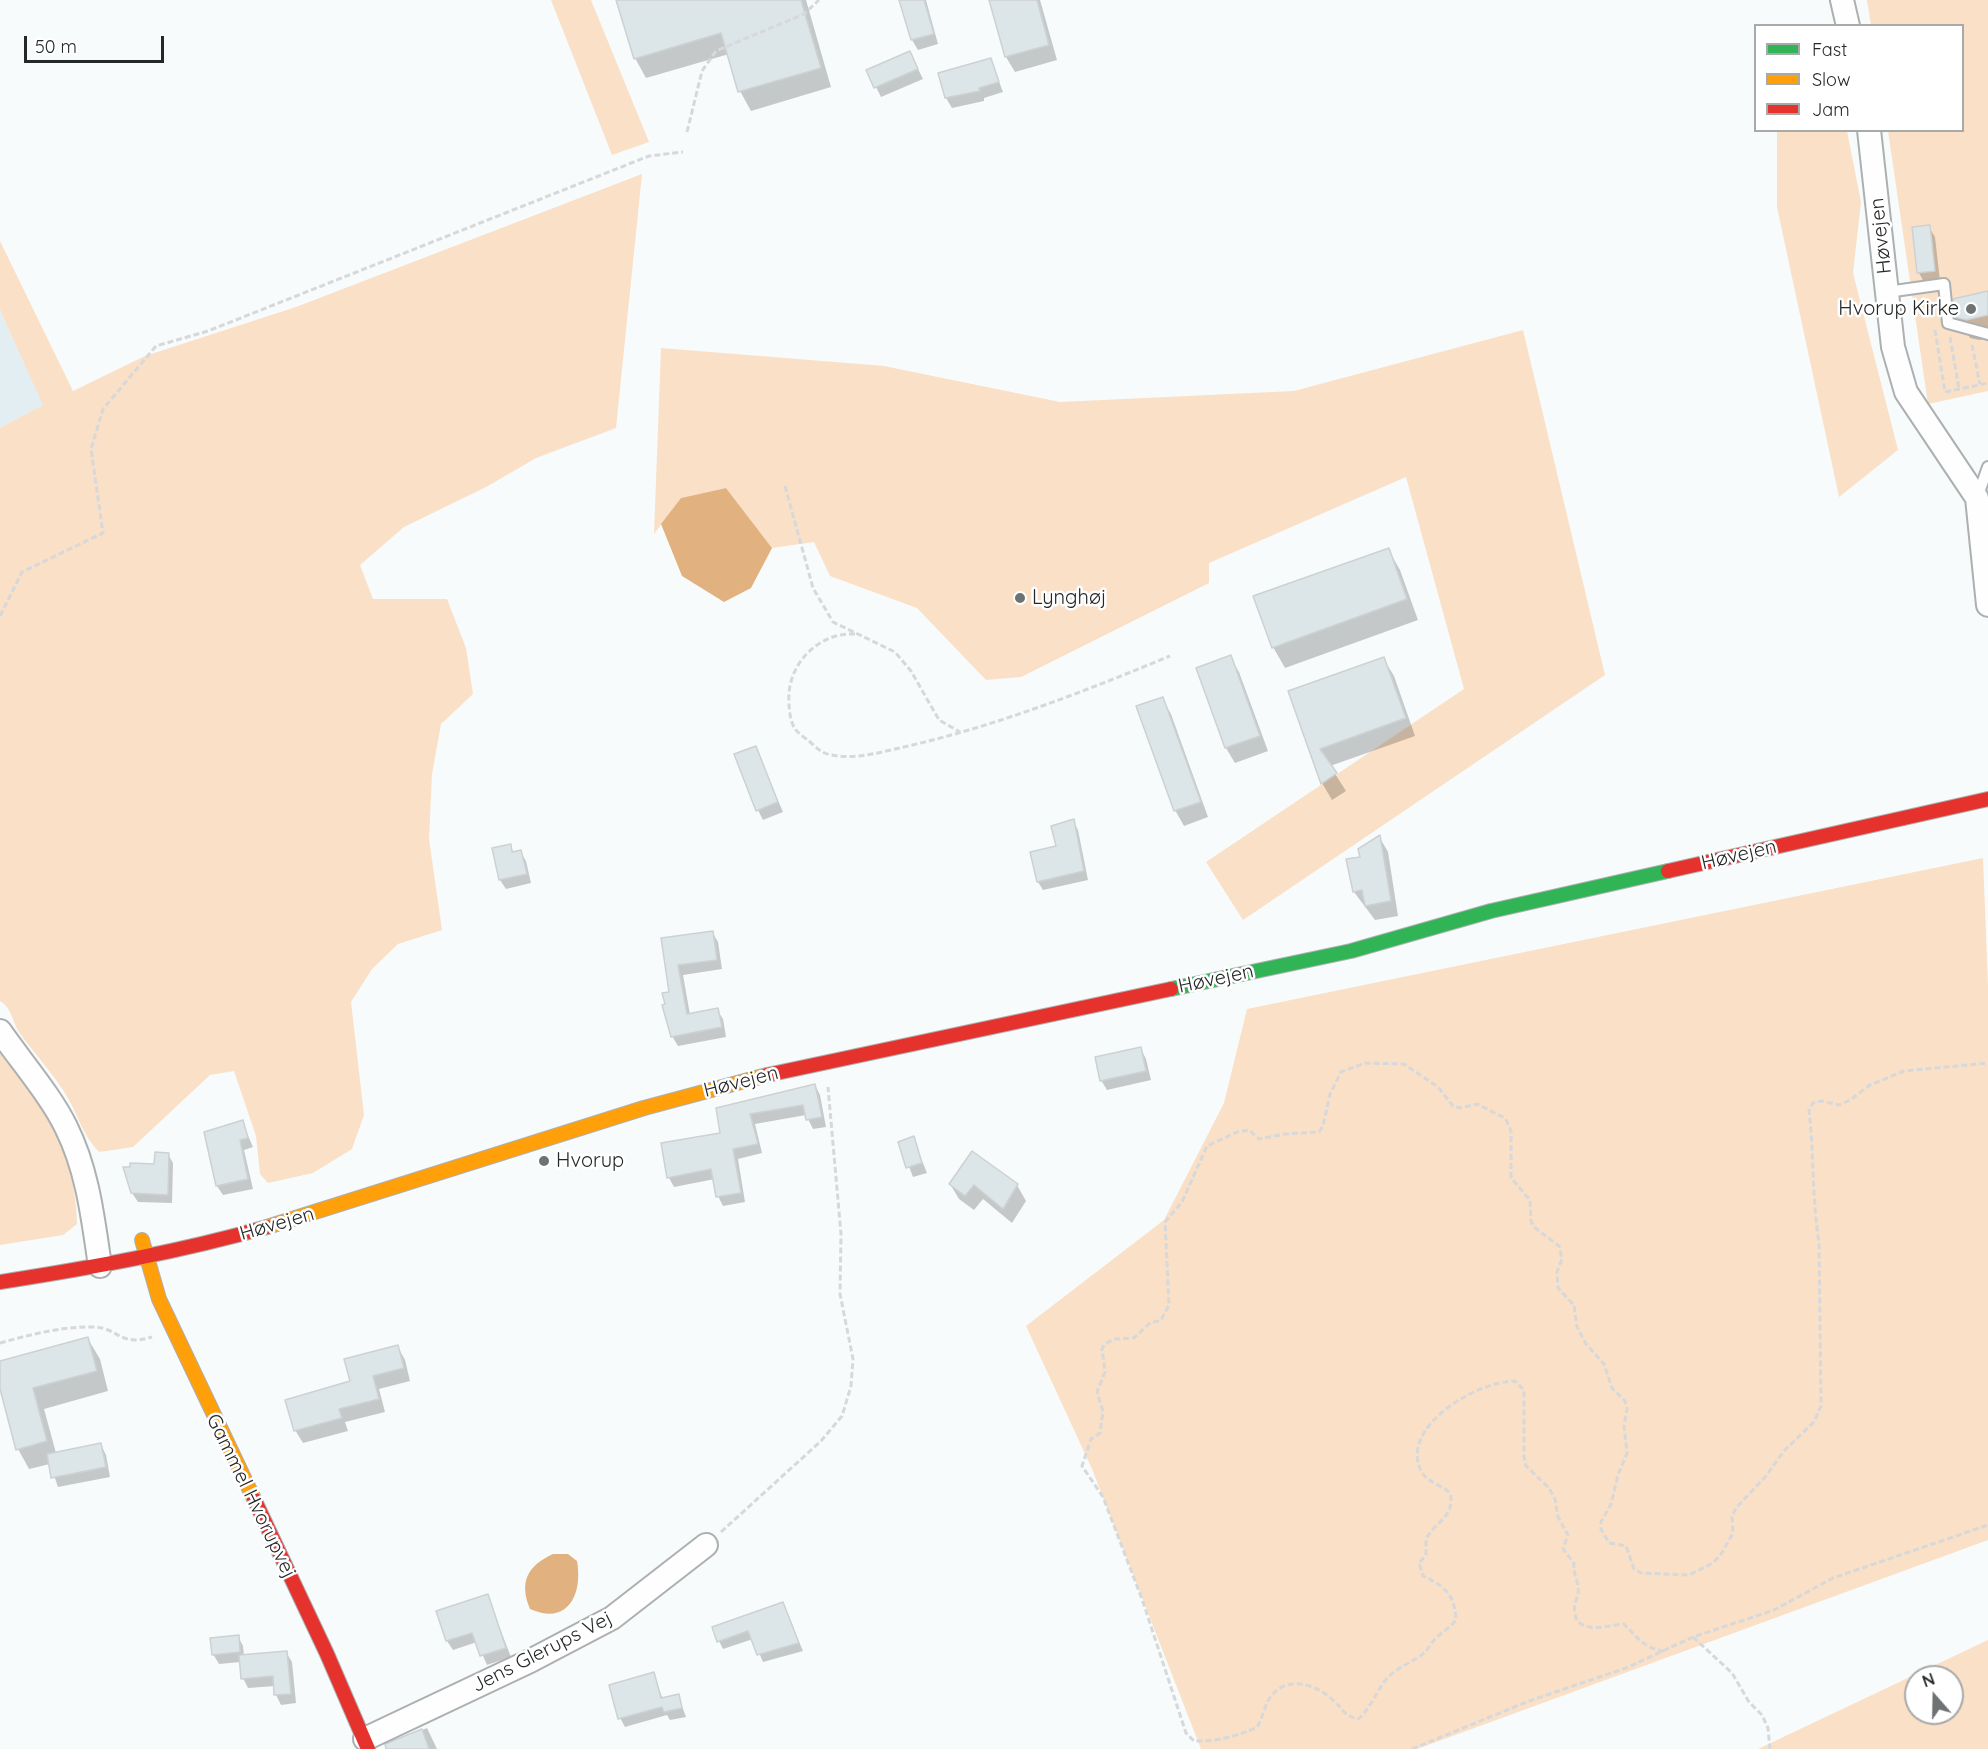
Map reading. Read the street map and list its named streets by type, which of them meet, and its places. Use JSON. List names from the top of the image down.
{
  "streets": {
    "main road": ["Høvejen", "Gammel Hvorupvej"],
    "street": ["Jens Glerups Vej"]
  },
  "crossings": [
    ["Høvejen", "Gammel Hvorupvej"],
    ["Gammel Hvorupvej", "Jens Glerups Vej"]
  ],
  "places": ["Hvorup Kirke", "Lynghøj", "Hvorup"],
  "legend": ["Fast", "Slow", "Jam"],
  "scale_bar": "50 m",
  "north": "top"
}
